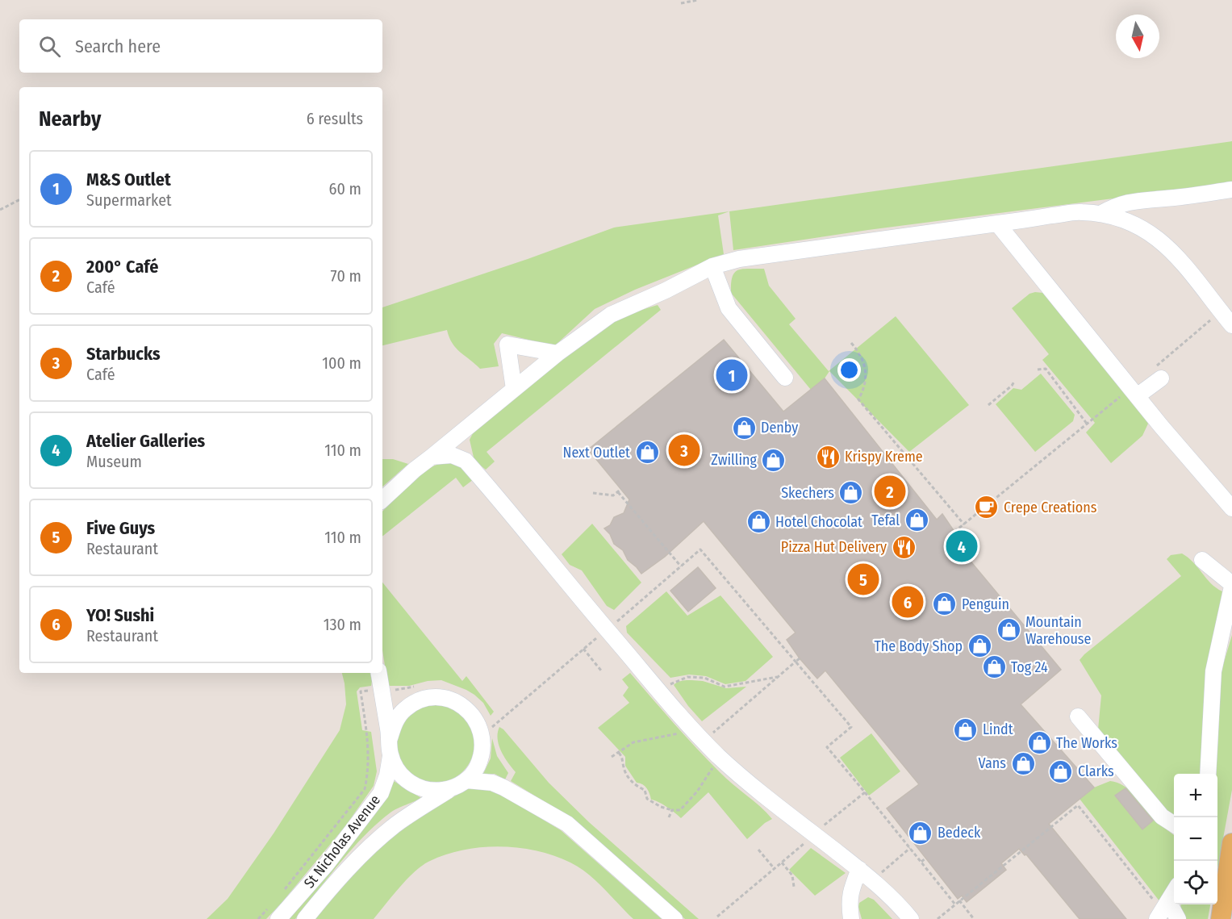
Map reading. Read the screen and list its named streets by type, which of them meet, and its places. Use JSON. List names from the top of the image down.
{
  "streets": {
    "street": ["St Nicholas Avenue"]
  },
  "places": {
    "shop": [
      "Denby",
      "Next Outlet",
      "Zwilling",
      "Skechers",
      "Tefal",
      "Hotel Chocolat",
      "Penguin",
      "Mountain Warehouse",
      "The Body Shop",
      "Tog 24",
      "Lindt",
      "The Works",
      "Vans",
      "Clarks",
      "Bedeck"
    ],
    "restaurant": ["Krispy Kreme", "Pizza Hut Delivery"],
    "cafe": ["Crepe Creations"]
  },
  "north": "bottom",
  "page": {
    "search": "Search here",
    "heading": ["Nearby", "6 results"],
    "list": [
      {
        "mark": "1",
        "name": "M&S Outlet",
        "note": "Supermarket",
        "value": "60 m"
      },
      {
        "mark": "2",
        "name": "200° Café",
        "note": "Café",
        "value": "70 m"
      },
      {
        "mark": "3",
        "name": "Starbucks",
        "note": "Café",
        "value": "100 m"
      },
      {
        "mark": "4",
        "name": "Atelier Galleries",
        "note": "Museum",
        "value": "110 m"
      },
      {
        "mark": "5",
        "name": "Five Guys",
        "note": "Restaurant",
        "value": "110 m"
      },
      {
        "mark": "6",
        "name": "YO! Sushi",
        "note": "Restaurant",
        "value": "130 m"
      }
    ],
    "pins": [
      "1",
      "3",
      "2",
      "4",
      "5",
      "6"
    ],
    "map_buttons": ["+", "−"]
  }
}
